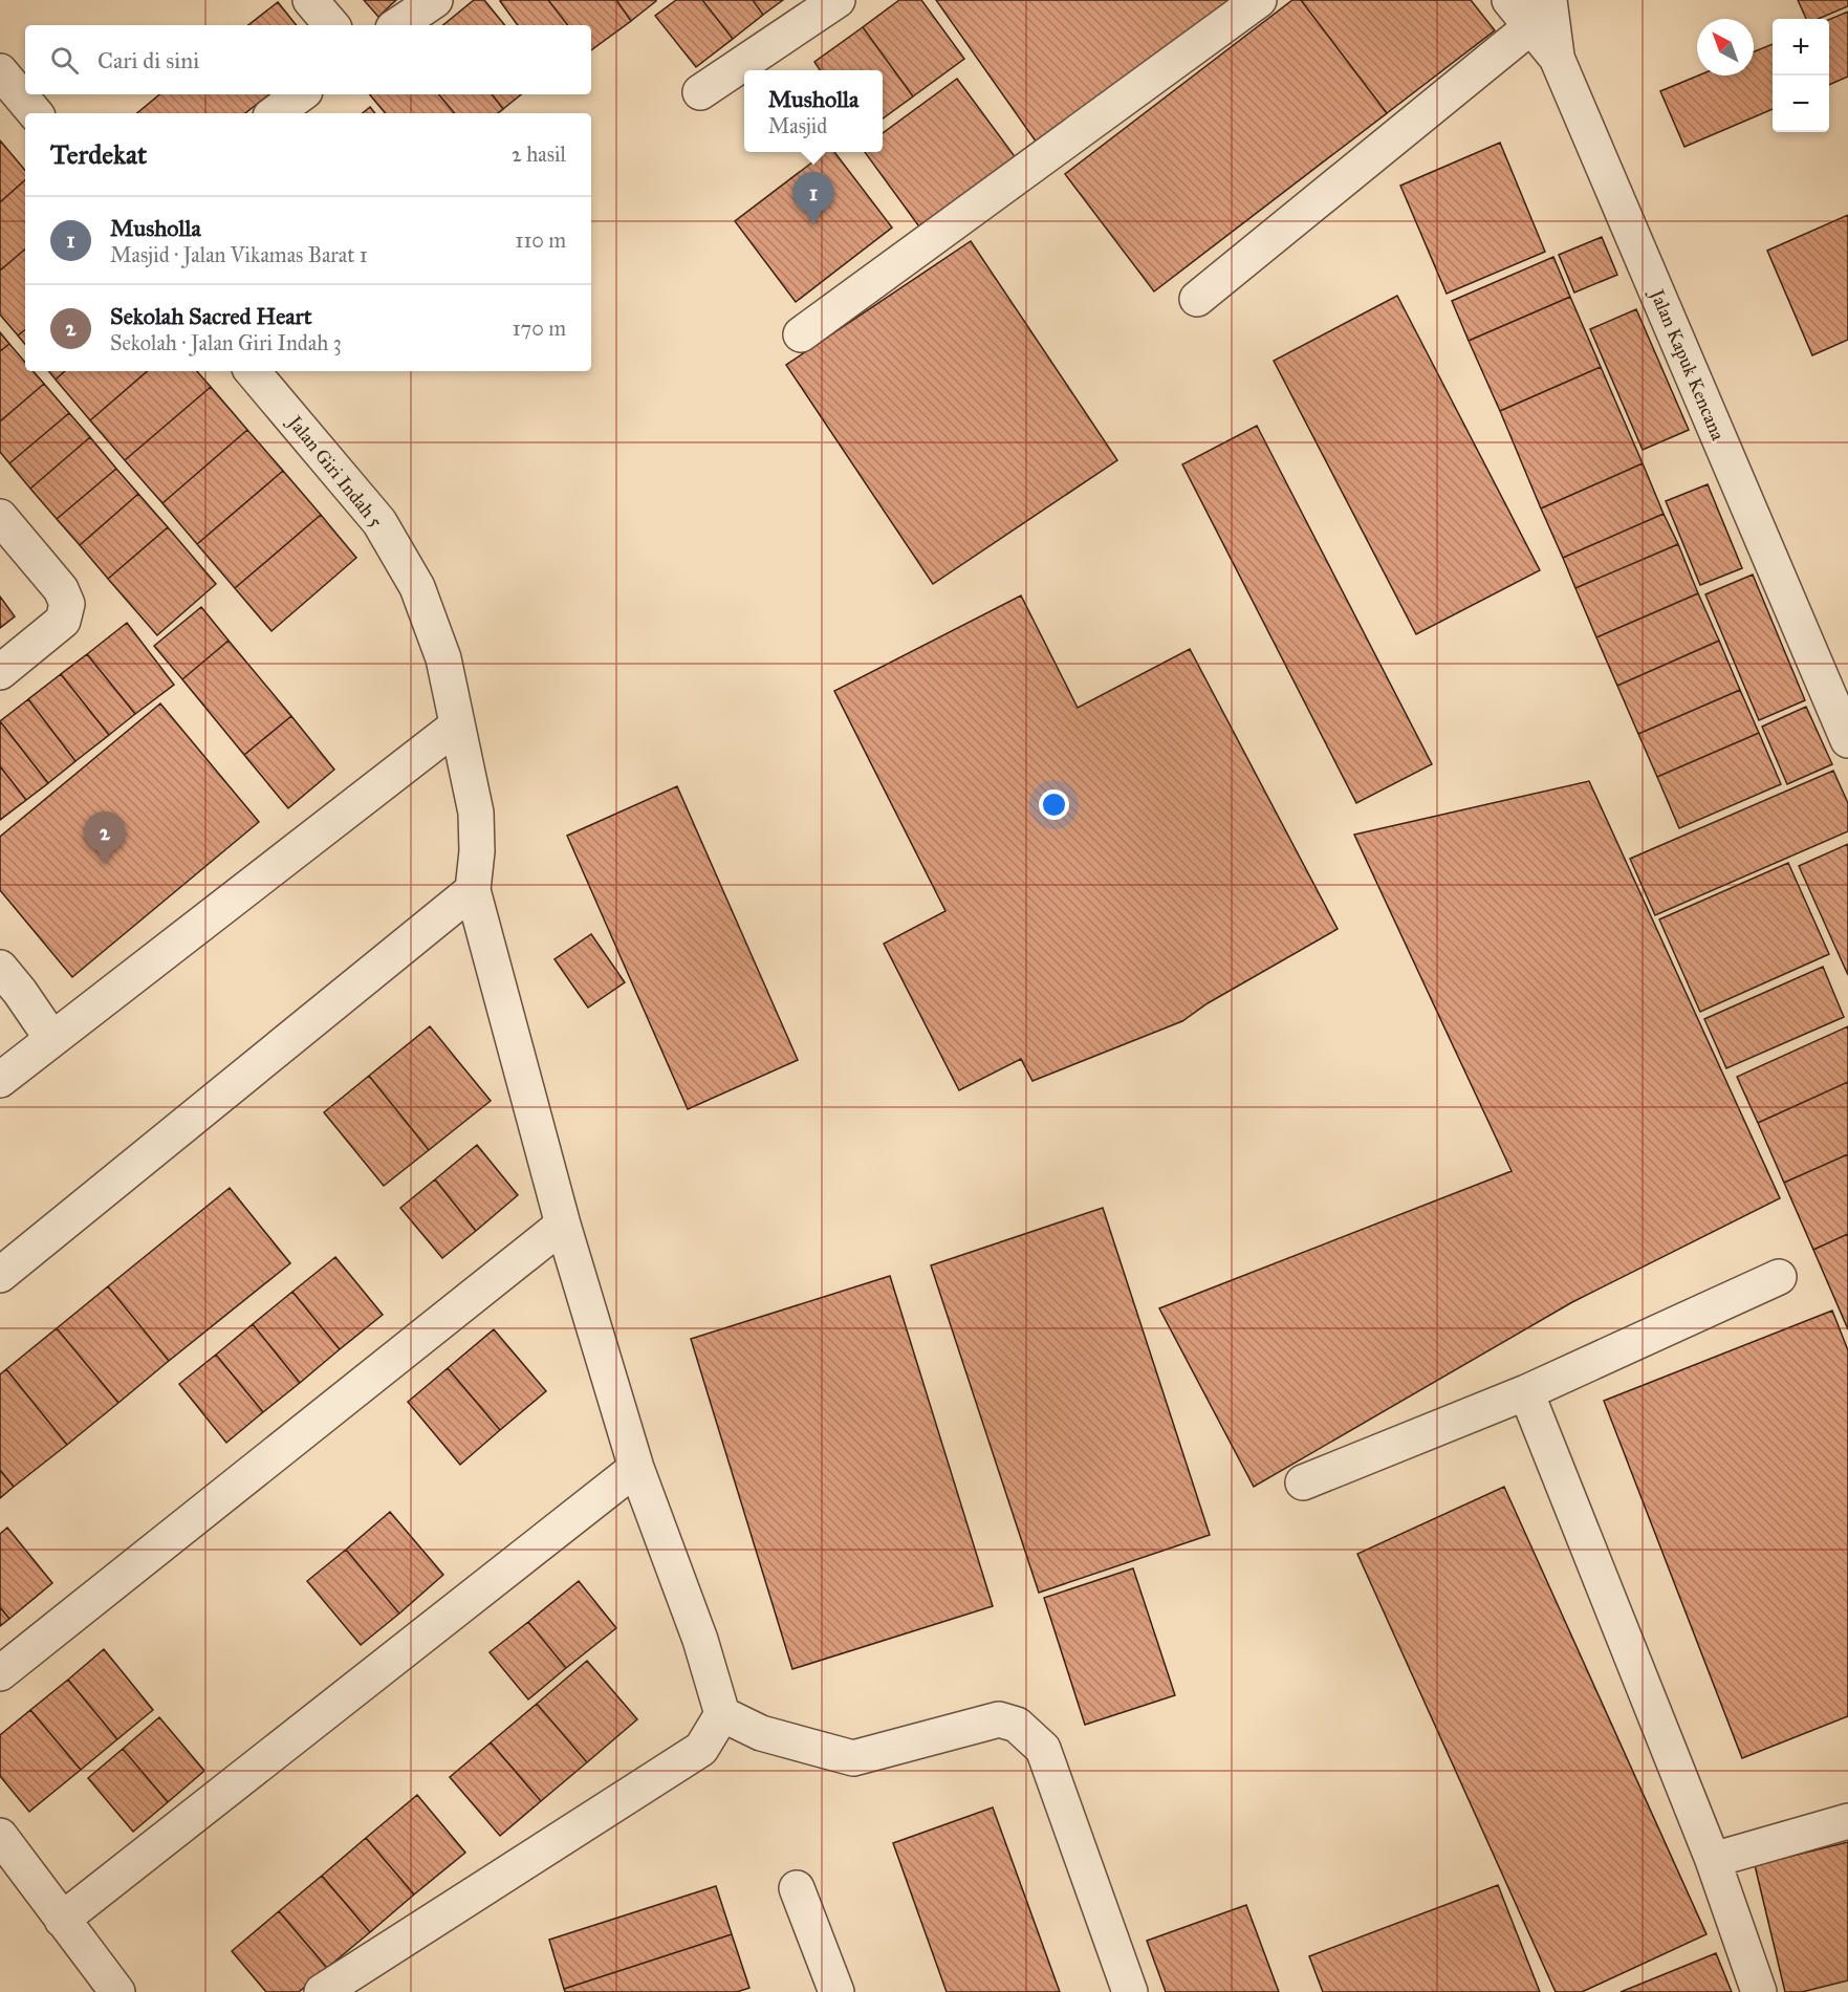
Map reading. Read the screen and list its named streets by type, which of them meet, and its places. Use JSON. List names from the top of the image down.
{
  "streets": {
    "street": ["Jalan Kapuk Kencana", "Jalan Giri Indah 5"]
  },
  "north": "top left",
  "page": {
    "map_buttons": ["+", "−"],
    "search": "Cari di sini",
    "popup": ["Musholla", "Masjid"],
    "heading": ["Terdekat", "2 hasil"],
    "pins": ["1", "2"],
    "list": [
      {
        "mark": "1",
        "name": "Musholla",
        "note": "Masjid · Jalan Vikamas Barat 1",
        "value": "110 m"
      },
      {
        "mark": "2",
        "name": "Sekolah Sacred Heart",
        "note": "Sekolah · Jalan Giri Indah 3",
        "value": "170 m"
      }
    ]
  }
}
